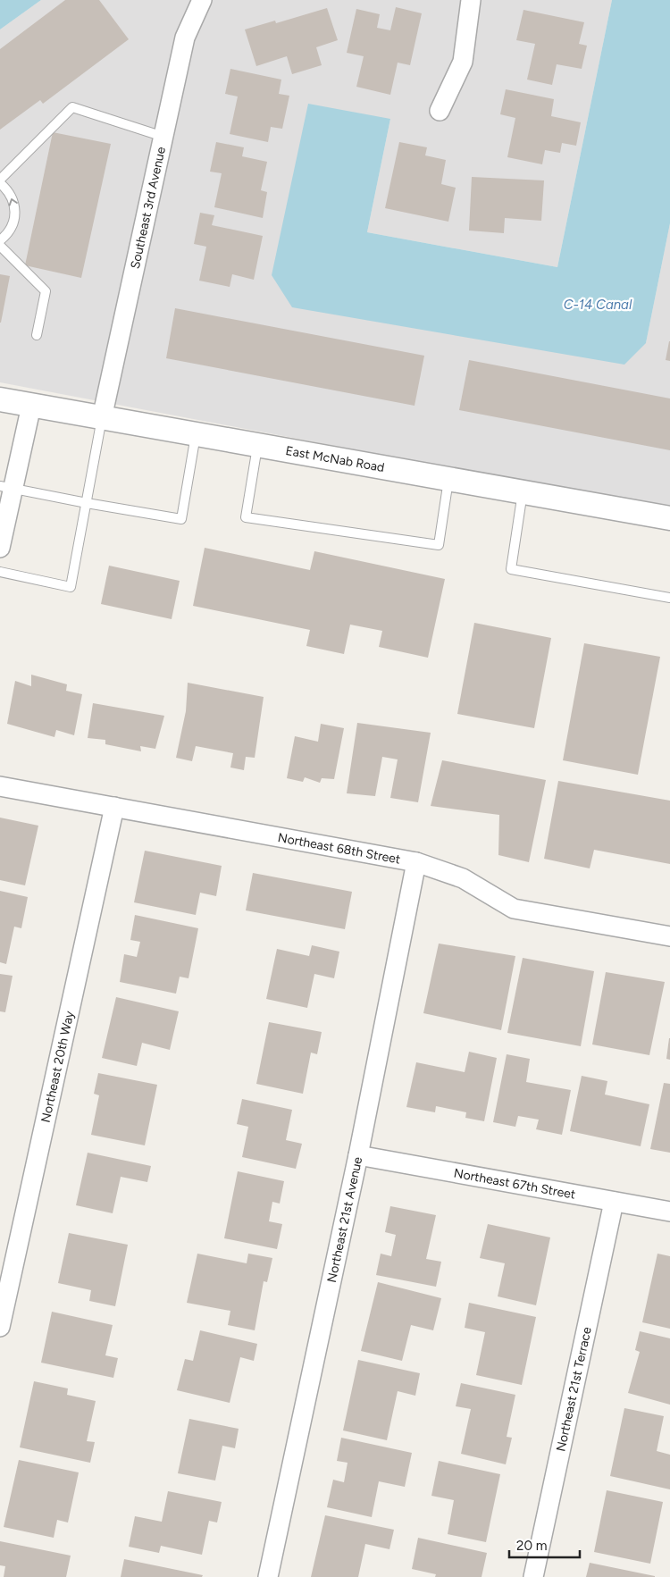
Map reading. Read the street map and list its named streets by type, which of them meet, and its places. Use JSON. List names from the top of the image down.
{
  "streets": {
    "street": [
      "Southeast 3rd Avenue",
      "East McNab Road",
      "Northeast 68th Street",
      "Northeast 20th Way",
      "Northeast 67th Street",
      "Northeast 21st Avenue",
      "Northeast 21st Terrace"
    ]
  },
  "crossings": [
    ["Southeast 3rd Avenue", "East McNab Road"],
    ["Northeast 68th Street", "Northeast 20th Way"],
    ["Northeast 68th Street", "Northeast 21st Avenue"],
    ["Northeast 67th Street", "Northeast 21st Avenue"],
    ["Northeast 67th Street", "Northeast 21st Terrace"]
  ],
  "water": ["C-14 Canal"],
  "scale_bar": "20 m"
}
